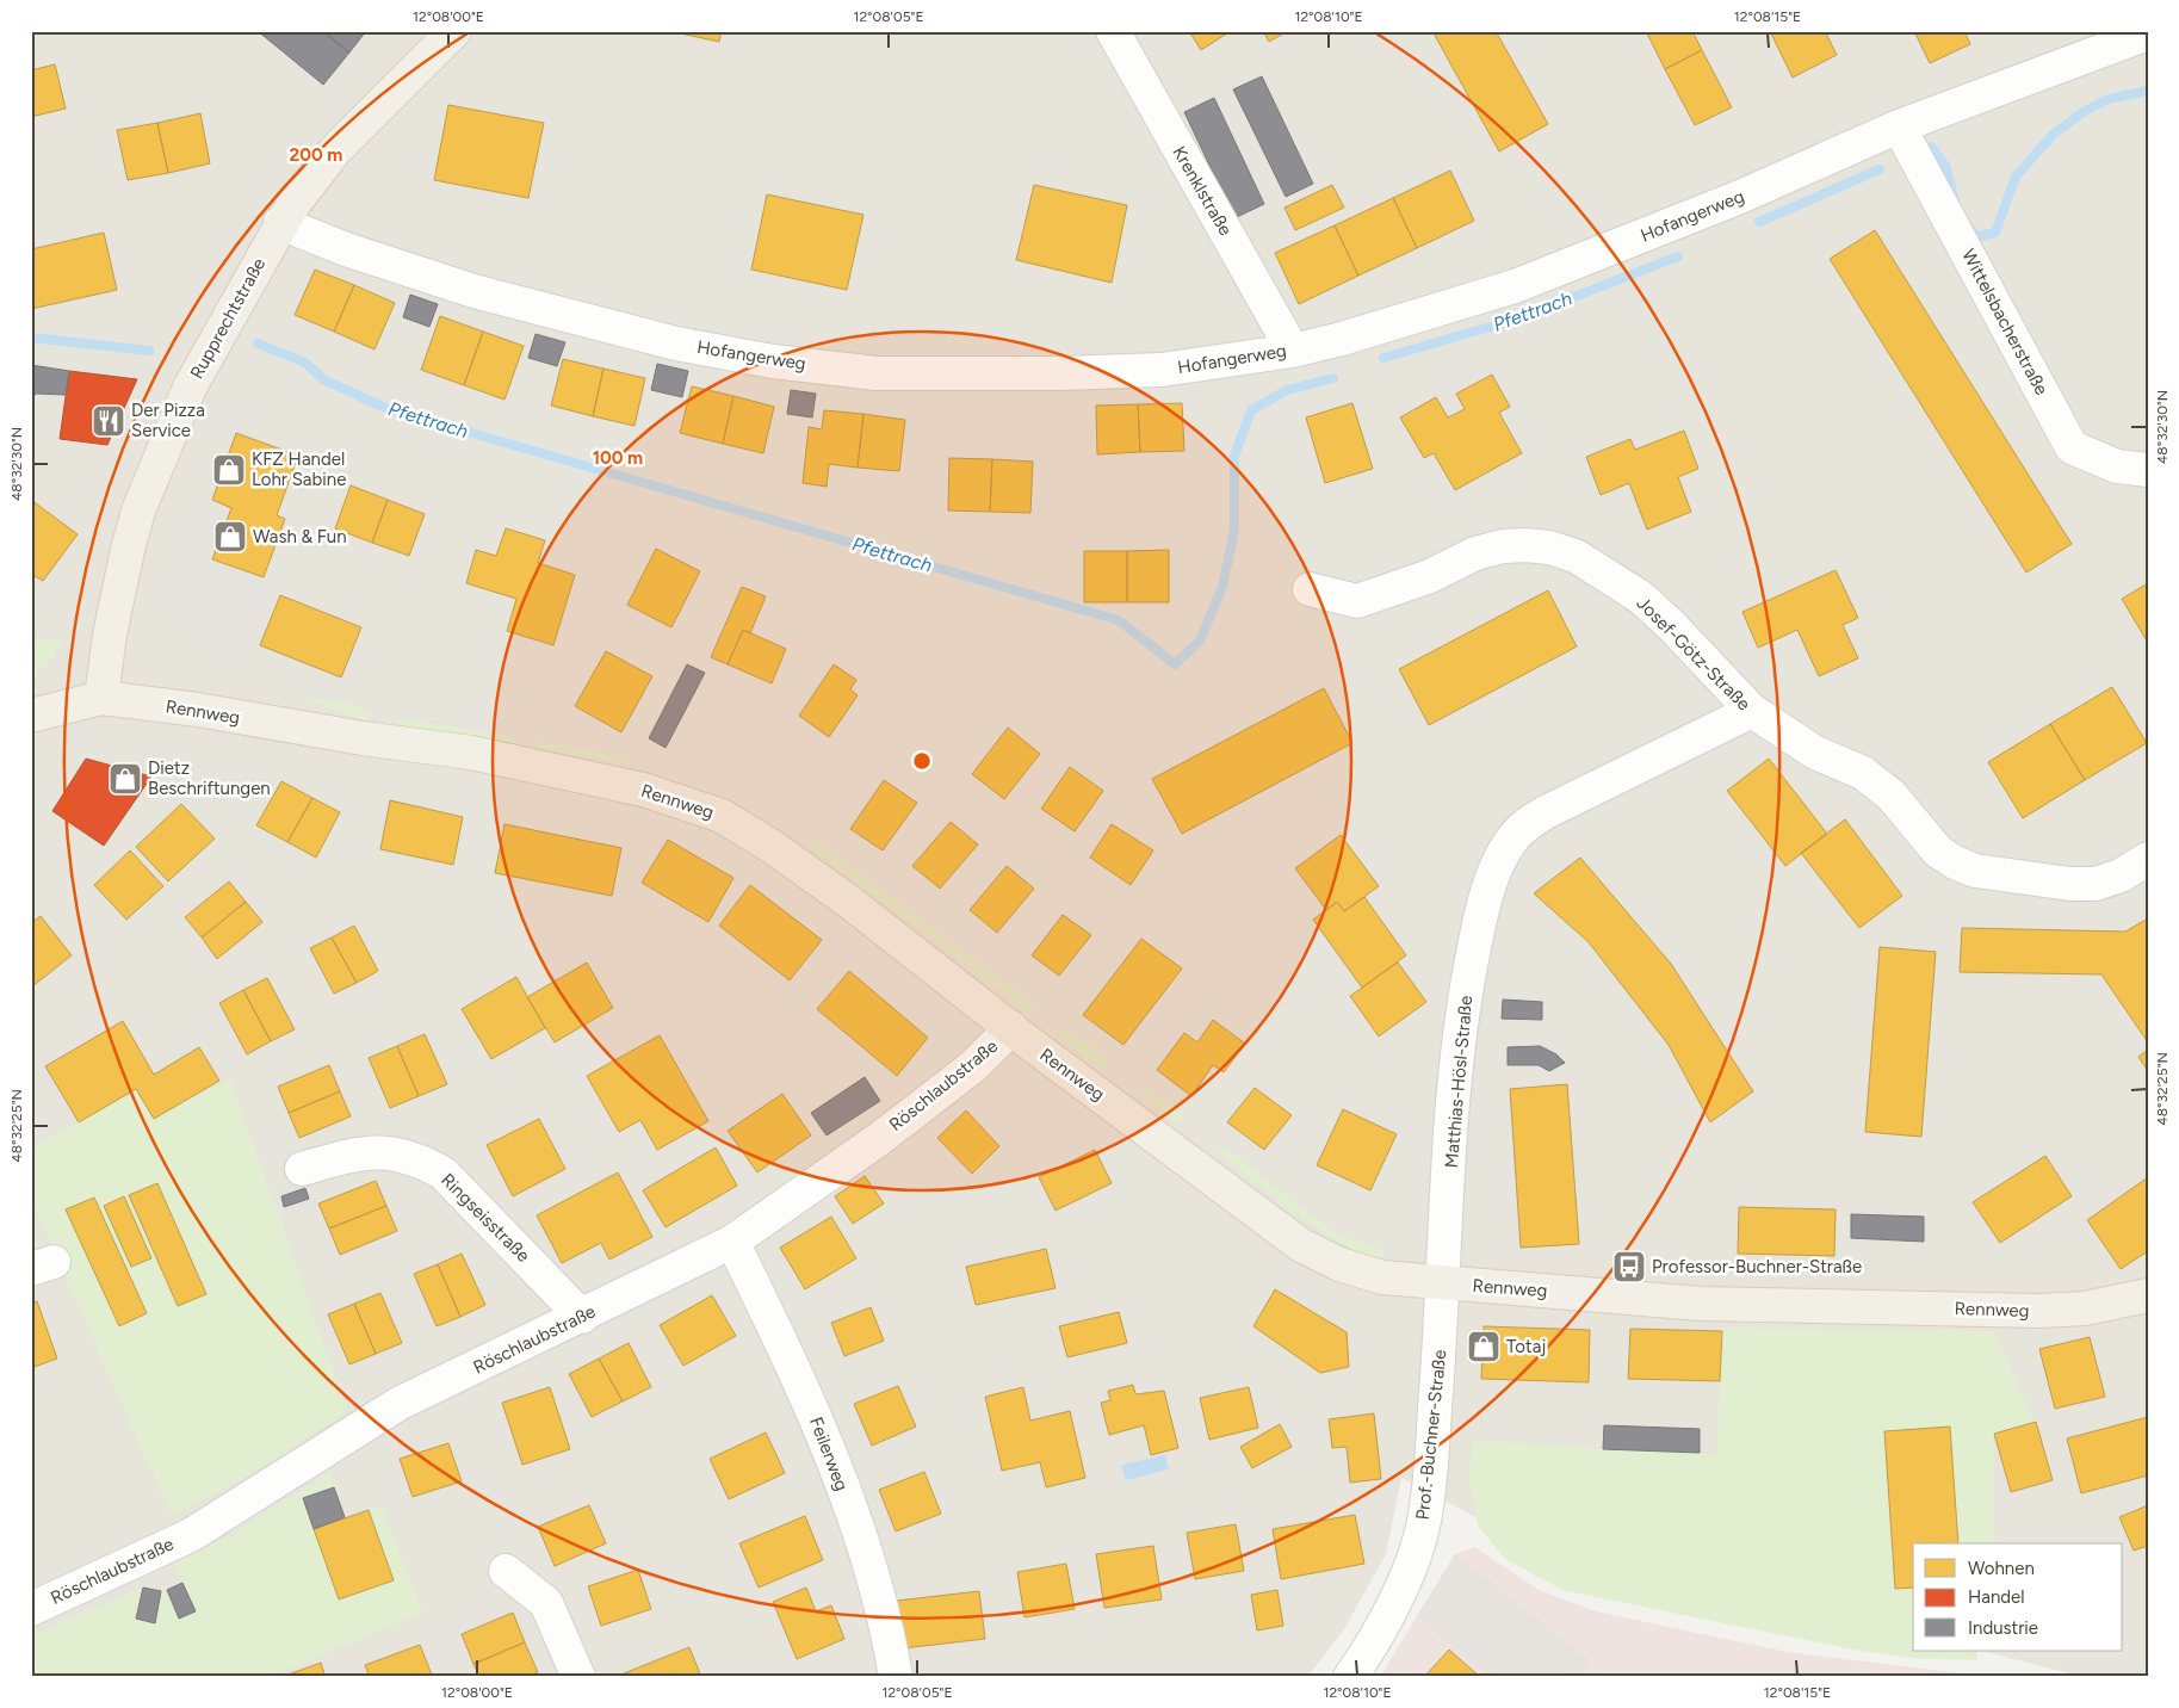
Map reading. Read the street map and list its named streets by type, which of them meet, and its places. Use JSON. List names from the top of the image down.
{
  "streets": {
    "main road": ["Rupprechtstraße", "Rennweg"],
    "street": [
      "Krenklstraße",
      "Hofangerweg",
      "Wittelsbacherstraße",
      "Josef-Götz-Straße",
      "Matthias-Hösl-Straße",
      "Röschlaubstraße",
      "Ringseisstraße",
      "Prof.-Buchner-Straße",
      "Feilerweg"
    ]
  },
  "crossings": [
    ["Krenklstraße", "Hofangerweg"],
    ["Hofangerweg", "Rupprechtstraße"],
    ["Hofangerweg", "Wittelsbacherstraße"],
    ["Rupprechtstraße", "Rennweg"],
    ["Josef-Götz-Straße", "Matthias-Hösl-Straße"],
    ["Rennweg", "Matthias-Hösl-Straße"],
    ["Rennweg", "Röschlaubstraße"],
    ["Rennweg", "Prof.-Buchner-Straße"],
    ["Matthias-Hösl-Straße", "Prof.-Buchner-Straße"],
    ["Röschlaubstraße", "Ringseisstraße"],
    ["Röschlaubstraße", "Feilerweg"]
  ],
  "water": ["Pfettrach"],
  "places": {
    "restaurant": ["Der Pizza Service"],
    "shop": [
      "KFZ Handel Lohr Sabine",
      "Wash & Fun",
      "Dietz Beschriftungen",
      "Totaj"
    ],
    "bus stop": ["Professor-Buchner-Straße"]
  },
  "legend": ["Wohnen", "Handel", "Industrie"],
  "coordinates": [
    "12°08'00\"E",
    "12°08'05\"E",
    "12°08'10\"E",
    "12°08'15\"E",
    "48°32'30\"N",
    "48°32'25\"N"
  ],
  "rings": ["200 m", "100 m"]
}
